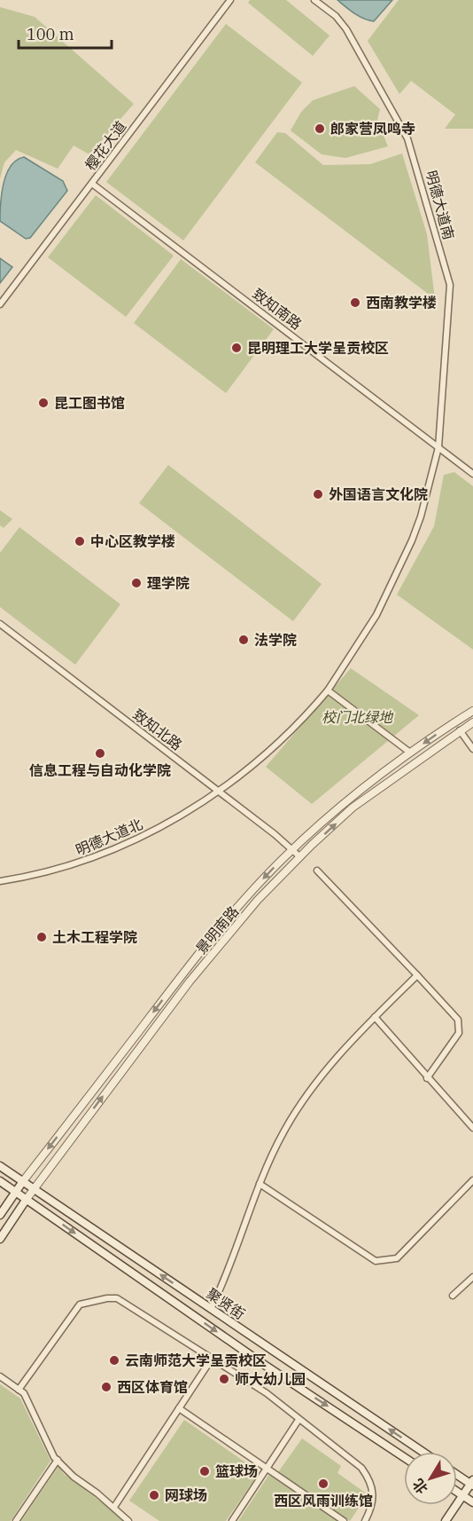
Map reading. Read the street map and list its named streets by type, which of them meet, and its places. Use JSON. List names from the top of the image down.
{
  "streets": {
    "main road": ["聚贤街"],
    "street": [
      "樱花大道",
      "明德大道南",
      "致知南路",
      "致知北路",
      "明德大道北",
      "景明南路"
    ]
  },
  "crossings": [
    ["樱花大道", "致知南路"],
    ["明德大道南", "致知南路"],
    ["明德大道南", "明德大道北"],
    ["致知北路", "明德大道北"],
    ["致知北路", "景明南路"],
    ["景明南路", "聚贤街"]
  ],
  "parks": ["校门北绿地"],
  "places": [
    "郎家营凤鸣寺",
    "西南教学楼",
    "昆明理工大学呈贡校区",
    "昆工图书馆",
    "外国语言文化院",
    "中心区教学楼",
    "理学院",
    "法学院",
    "信息工程与自动化学院",
    "土木工程学院",
    "云南师范大学呈贡校区",
    "师大幼儿园",
    "西区体育馆",
    "篮球场",
    "西区风雨训练馆",
    "网球场"
  ],
  "scale_bar": "100 m",
  "north": "bottom left"
}
